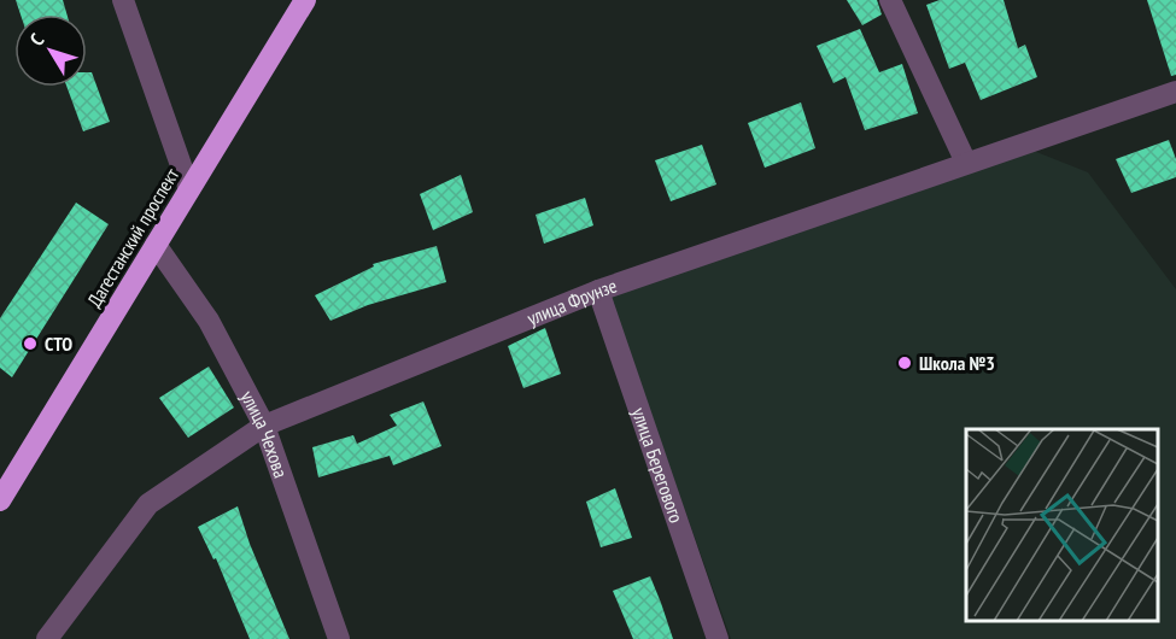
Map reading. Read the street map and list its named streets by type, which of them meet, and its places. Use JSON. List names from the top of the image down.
{
  "streets": {
    "highway": ["Дагестанский проспект"],
    "street": ["улица Фрунзе", "улица Чехова", "улица Берегового"]
  },
  "crossings": [
    ["Дагестанский проспект", "улица Чехова"],
    ["улица Фрунзе", "улица Чехова"],
    ["улица Фрунзе", "улица Берегового"]
  ],
  "places": ["СТО", "Школа №3"],
  "north": "top left"
}
